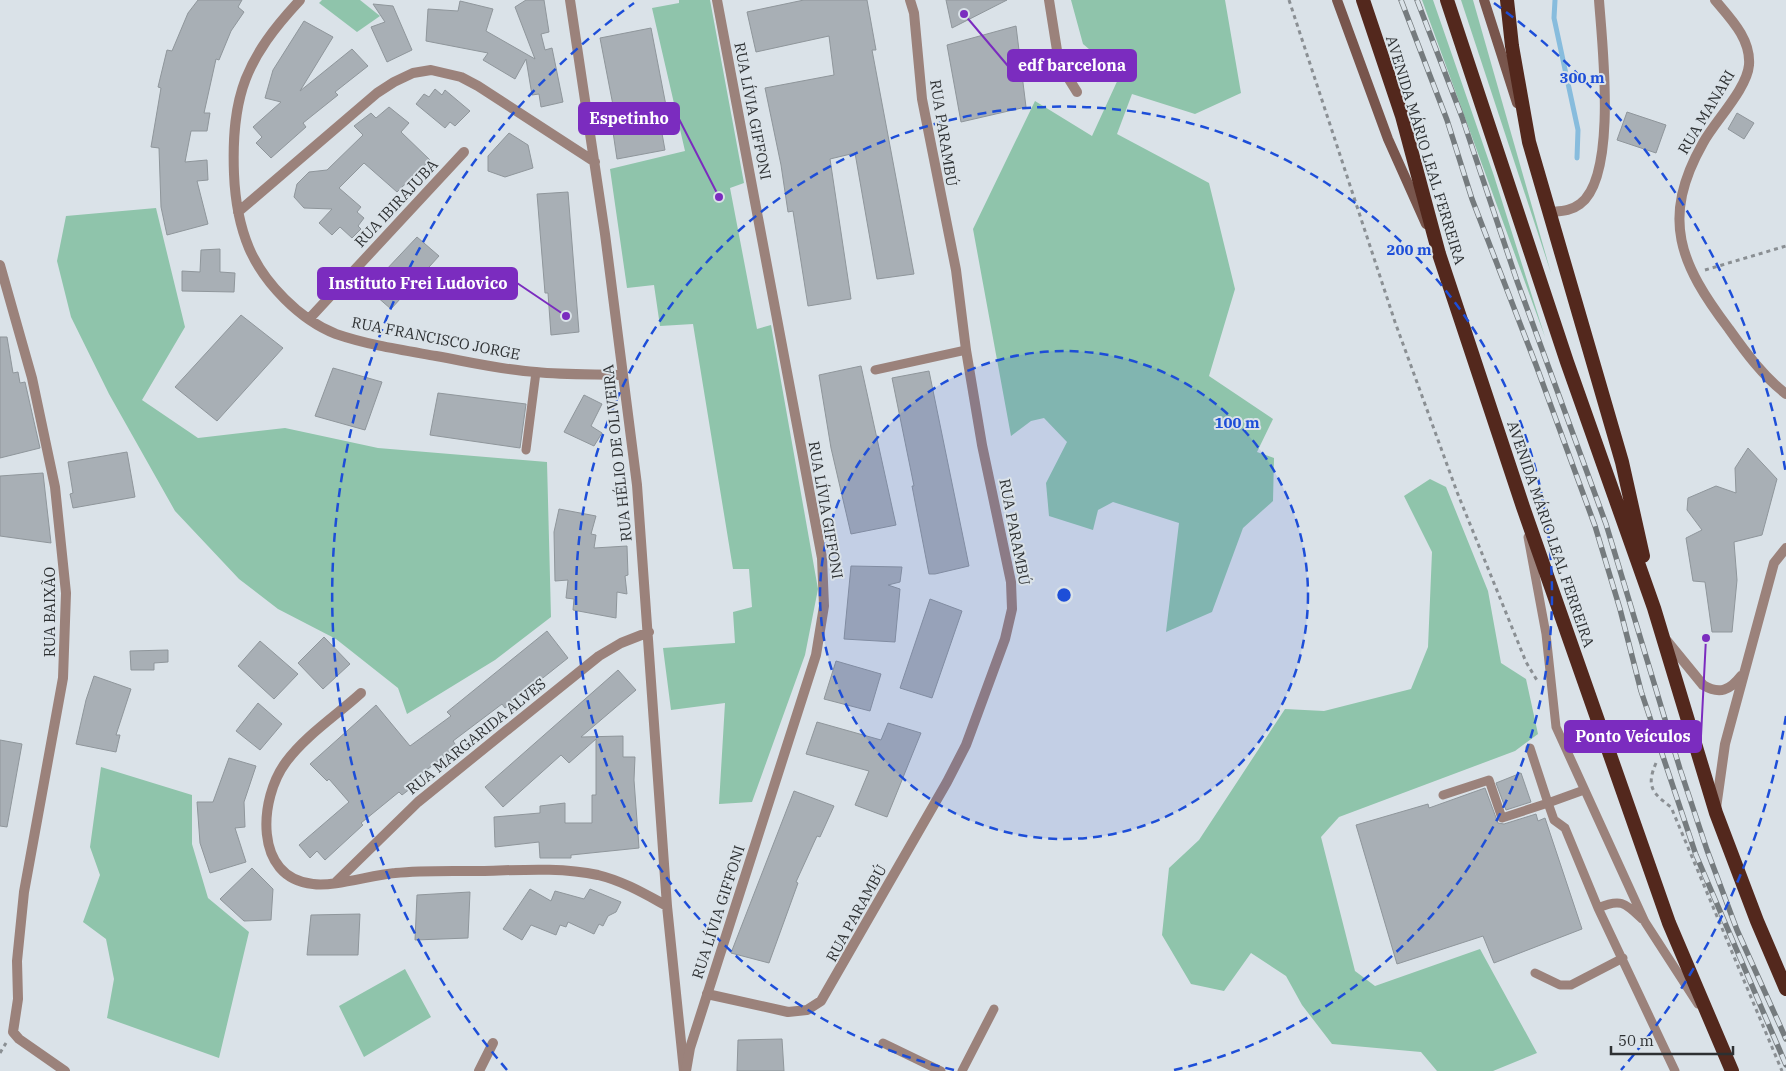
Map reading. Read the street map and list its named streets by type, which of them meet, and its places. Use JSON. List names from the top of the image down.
{
  "streets": {
    "highway": ["AVENIDA MÁRIO LEAL FERREIRA"],
    "street": [
      "RUA LÍVIA GIFFONI",
      "RUA MANARI",
      "RUA PARAMBÚ",
      "RUA IBIRAJUBA",
      "RUA FRANCISCO JORGE",
      "RUA HÉLIO DE OLIVEIRA",
      "RUA BAIXÃO",
      "RUA MARGARIDA ALVES"
    ]
  },
  "crossings": [
    ["RUA LÍVIA GIFFONI", "RUA PARAMBÚ"],
    ["RUA LÍVIA GIFFONI", "RUA HÉLIO DE OLIVEIRA"],
    ["RUA IBIRAJUBA", "RUA FRANCISCO JORGE"],
    ["RUA FRANCISCO JORGE", "RUA HÉLIO DE OLIVEIRA"],
    ["RUA HÉLIO DE OLIVEIRA", "RUA MARGARIDA ALVES"]
  ],
  "places": [
    "edf barcelona",
    "Espetinho",
    "Instituto Frei Ludovico",
    "Ponto Veículos"
  ],
  "scale_bar": "50 m",
  "rings": ["300 m", "200 m", "100 m"]
}
